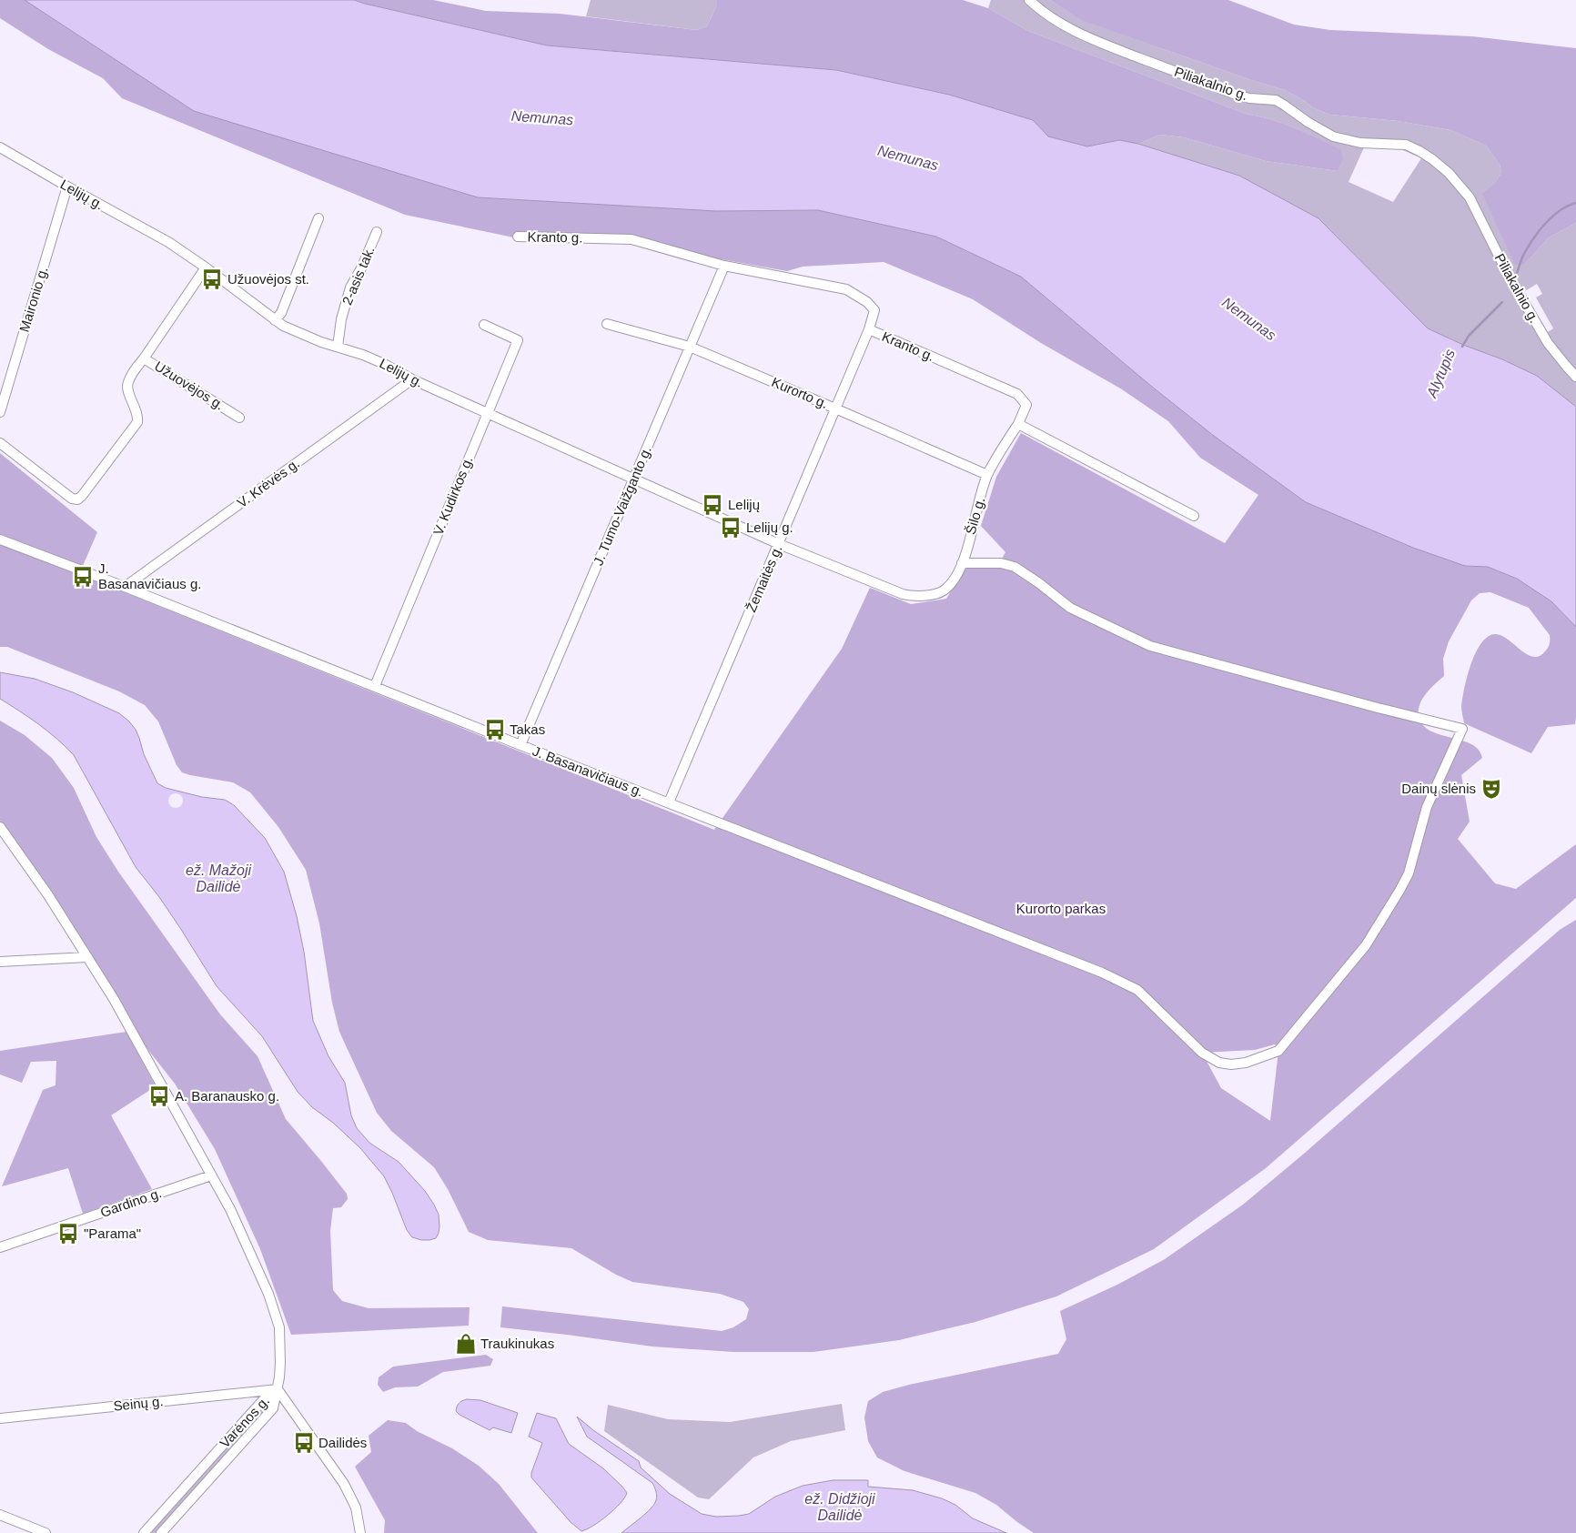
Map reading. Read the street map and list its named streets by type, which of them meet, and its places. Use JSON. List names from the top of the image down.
{
  "streets": {
    "street": [
      "Piliakalnio g.",
      "Lelijų g.",
      "Kranto g.",
      "2-asis tak.",
      "Maironio g.",
      "Užuovėjos g.",
      "Kurorto g.",
      "V. Krėvės g.",
      "V. Kudirkos g.",
      "J. Tumo-Vaižganto g.",
      "Šilo g.",
      "Žemaitės g.",
      "J. Basanavičiaus g.",
      "Gardino g.",
      "Seinų g.",
      "Varėnos g."
    ]
  },
  "crossings": [
    ["Lelijų g.", "2-asis tak."],
    ["Lelijų g.", "Maironio g."],
    ["Lelijų g.", "V. Krėvės g."],
    ["Lelijų g.", "V. Kudirkos g."],
    ["Lelijų g.", "J. Tumo-Vaižganto g."],
    ["Lelijų g.", "Šilo g."],
    ["Lelijų g.", "Žemaitės g."],
    ["Kranto g.", "J. Tumo-Vaižganto g."],
    ["Kranto g.", "Šilo g."],
    ["Kranto g.", "Žemaitės g."],
    ["Kurorto g.", "J. Tumo-Vaižganto g."],
    ["Kurorto g.", "Šilo g."],
    ["Kurorto g.", "Žemaitės g."],
    ["V. Krėvės g.", "J. Basanavičiaus g."],
    ["V. Kudirkos g.", "J. Basanavičiaus g."],
    ["J. Tumo-Vaižganto g.", "J. Basanavičiaus g."],
    ["Šilo g.", "J. Basanavičiaus g."],
    ["Žemaitės g.", "J. Basanavičiaus g."],
    ["Seinų g.", "Varėnos g."]
  ],
  "water": [
    "Nemunas",
    "Alytupis",
    "ež. Mažoji Dailidė",
    "ež. Didžioji Dailidė"
  ],
  "parks": ["Kurorto parkas"],
  "places": {
    "bus stop": [
      "Užuovėjos st.",
      "Lelijų",
      "Lelijų g.",
      "J. Basanavičiaus g.",
      "Takas",
      "A. Baranausko g.",
      "\"Parama\"",
      "Dailidės"
    ],
    "theatre": ["Dainų slėnis"],
    "shop": ["Traukinukas"]
  }
}
